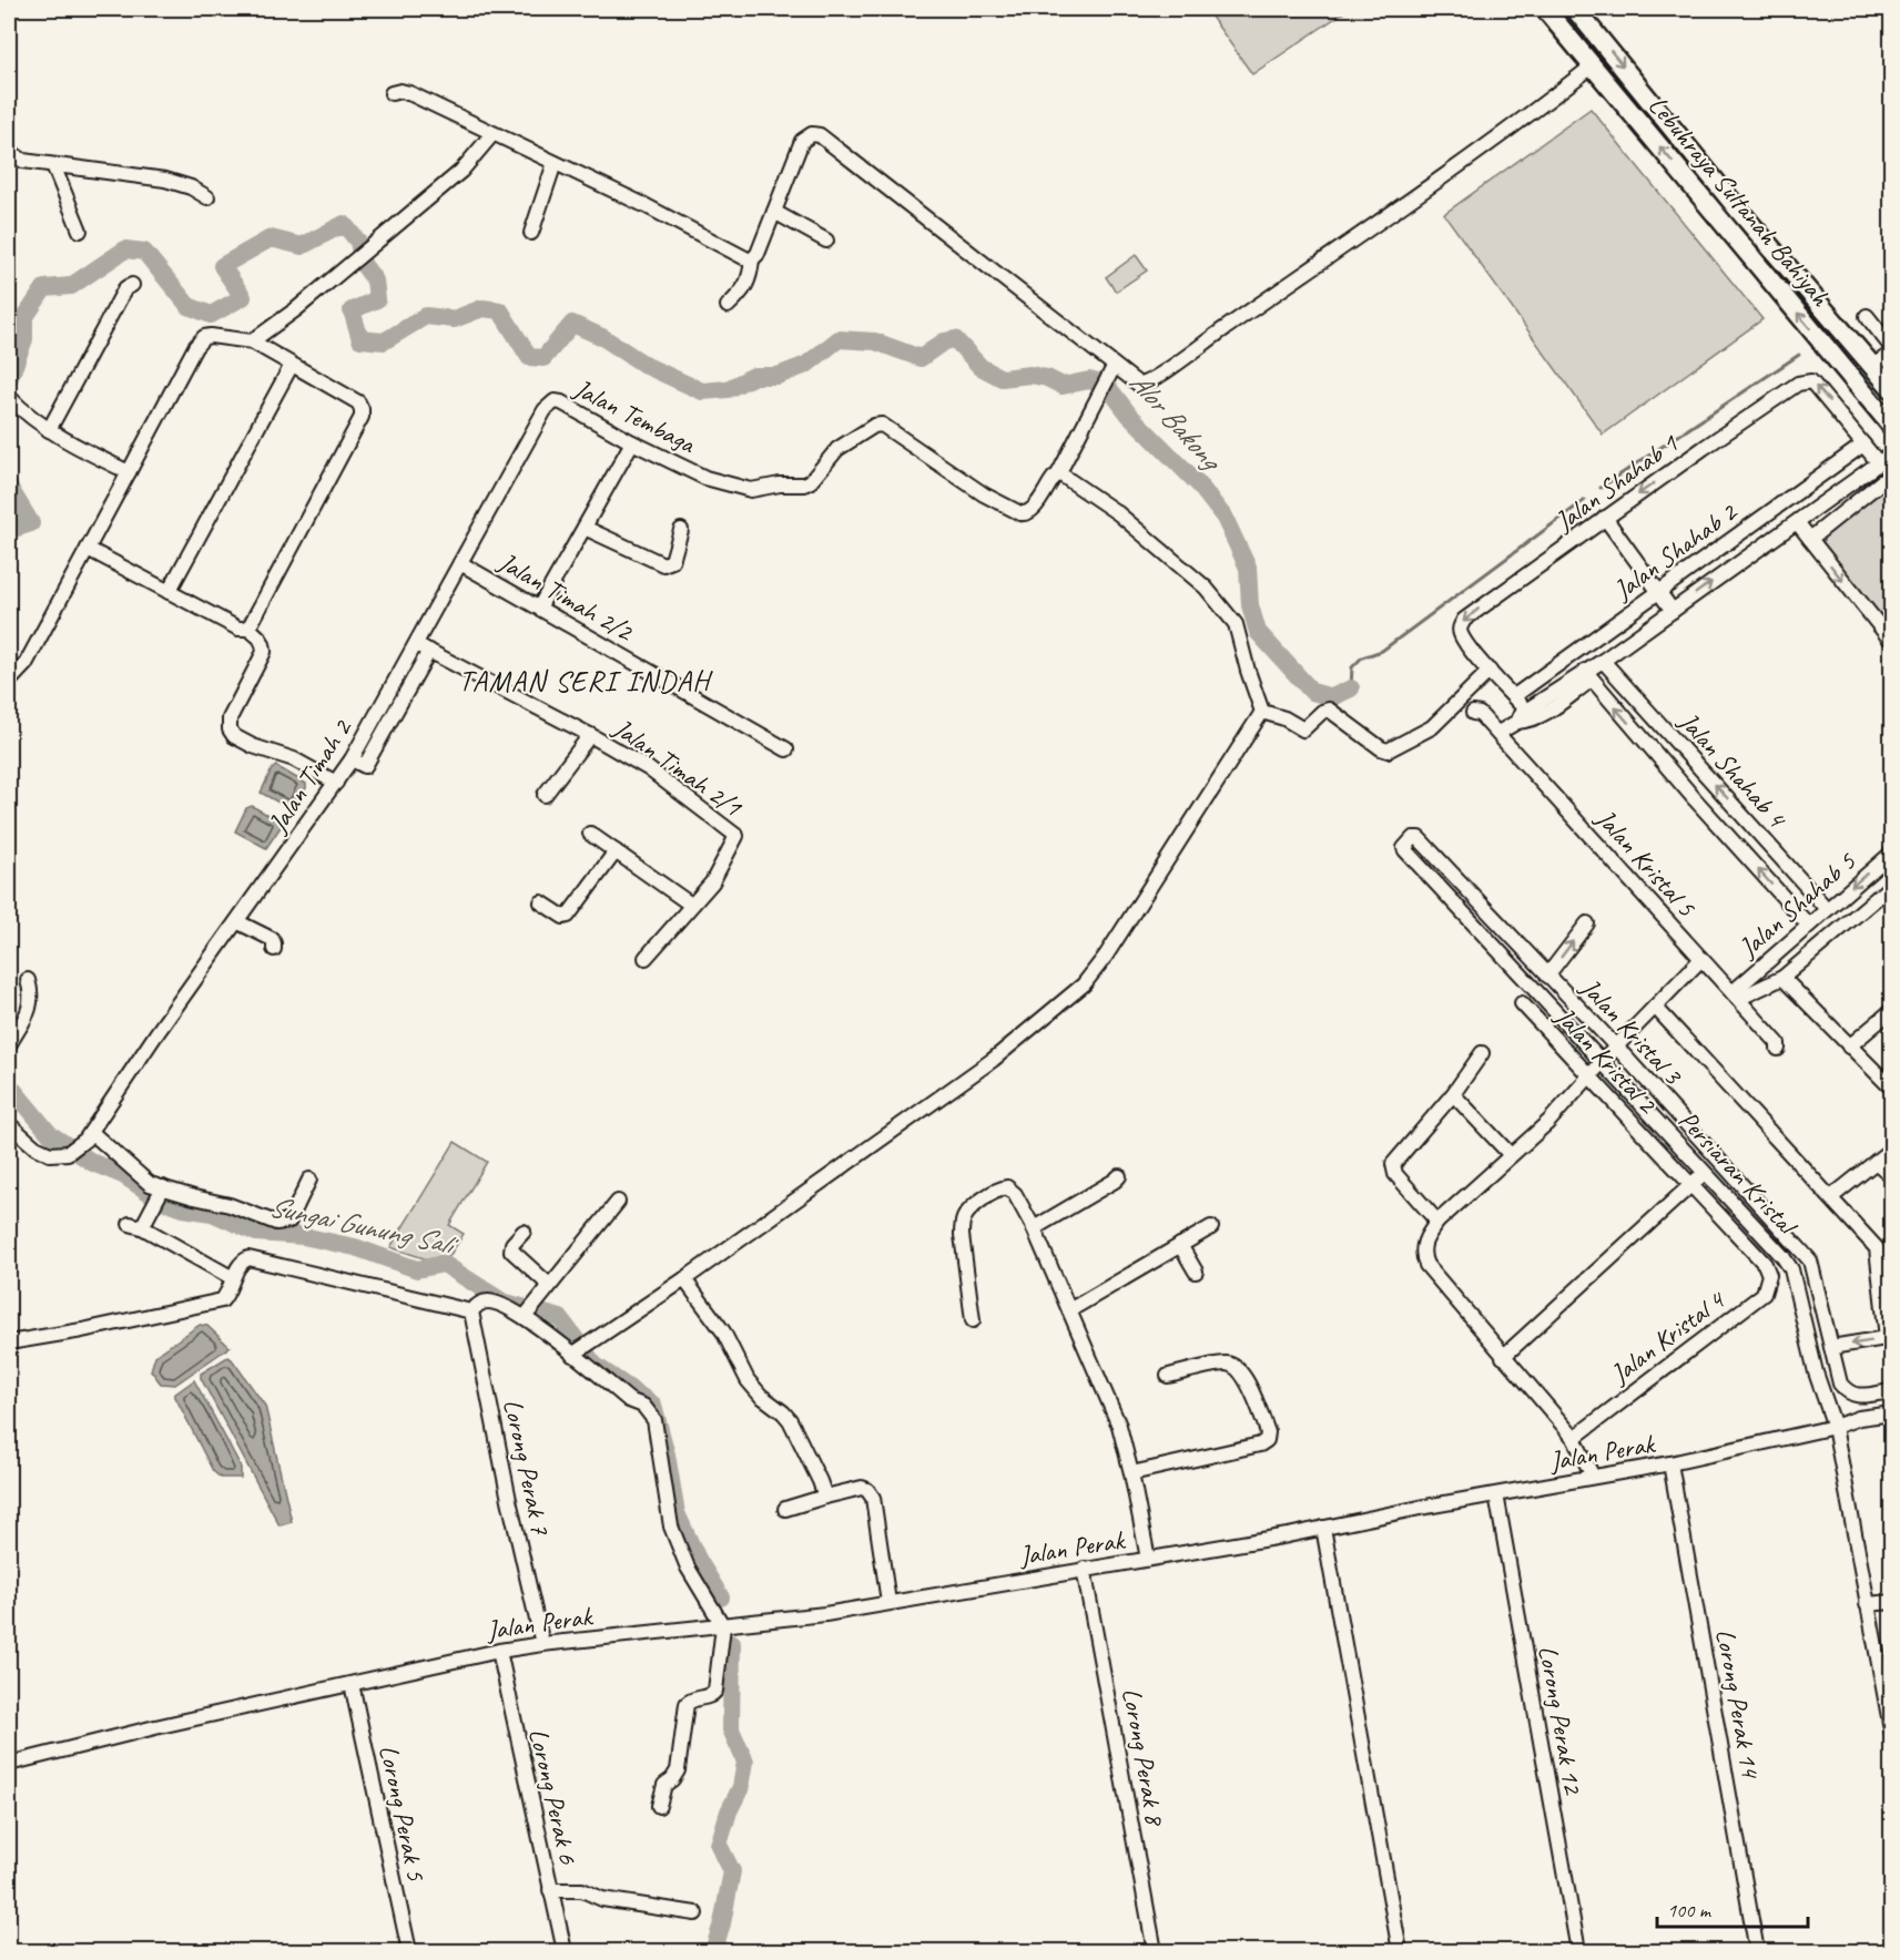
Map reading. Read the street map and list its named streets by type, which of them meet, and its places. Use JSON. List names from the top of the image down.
{
  "streets": {
    "main road": ["Lebuhraya Sultanah Bahiyah"],
    "street": [
      "Jalan Tembaga",
      "Jalan Shahab 1",
      "Jalan Shahab 2",
      "Jalan Timah 2/2",
      "Jalan Timah 2/1",
      "Jalan Shahab 4",
      "Jalan Timah 2",
      "Jalan Kristal 5",
      "Jalan Shahab 5",
      "Jalan Kristal 3",
      "Jalan Kristal 2",
      "Persiaran Kristal",
      "Jalan Kristal 4",
      "Jalan Perak",
      "Lorong Perak 7",
      "Lorong Perak 14",
      "Lorong Perak 12",
      "Lorong Perak 8",
      "Lorong Perak 6",
      "Lorong Perak 5"
    ]
  },
  "crossings": [
    ["Jalan Tembaga", "Jalan Timah 2"],
    ["Jalan Shahab 1", "Jalan Shahab 2"],
    ["Jalan Timah 2/2", "Jalan Timah 2"],
    ["Jalan Timah 2/1", "Jalan Timah 2"],
    ["Jalan Shahab 4", "Jalan Shahab 5"],
    ["Jalan Kristal 5", "Jalan Shahab 5"],
    ["Jalan Kristal 3", "Persiaran Kristal"],
    ["Jalan Kristal 2", "Jalan Kristal 4"],
    ["Persiaran Kristal", "Jalan Perak"],
    ["Jalan Perak", "Lorong Perak 7"],
    ["Jalan Perak", "Lorong Perak 14"],
    ["Jalan Perak", "Lorong Perak 12"],
    ["Jalan Perak", "Lorong Perak 8"],
    ["Jalan Perak", "Lorong Perak 6"],
    ["Jalan Perak", "Lorong Perak 5"]
  ],
  "districts": ["TAMAN SERI INDAH"],
  "water": ["Alor Bakong", "Sungai Gunung Sali"],
  "scale_bar": "100 m"
}
